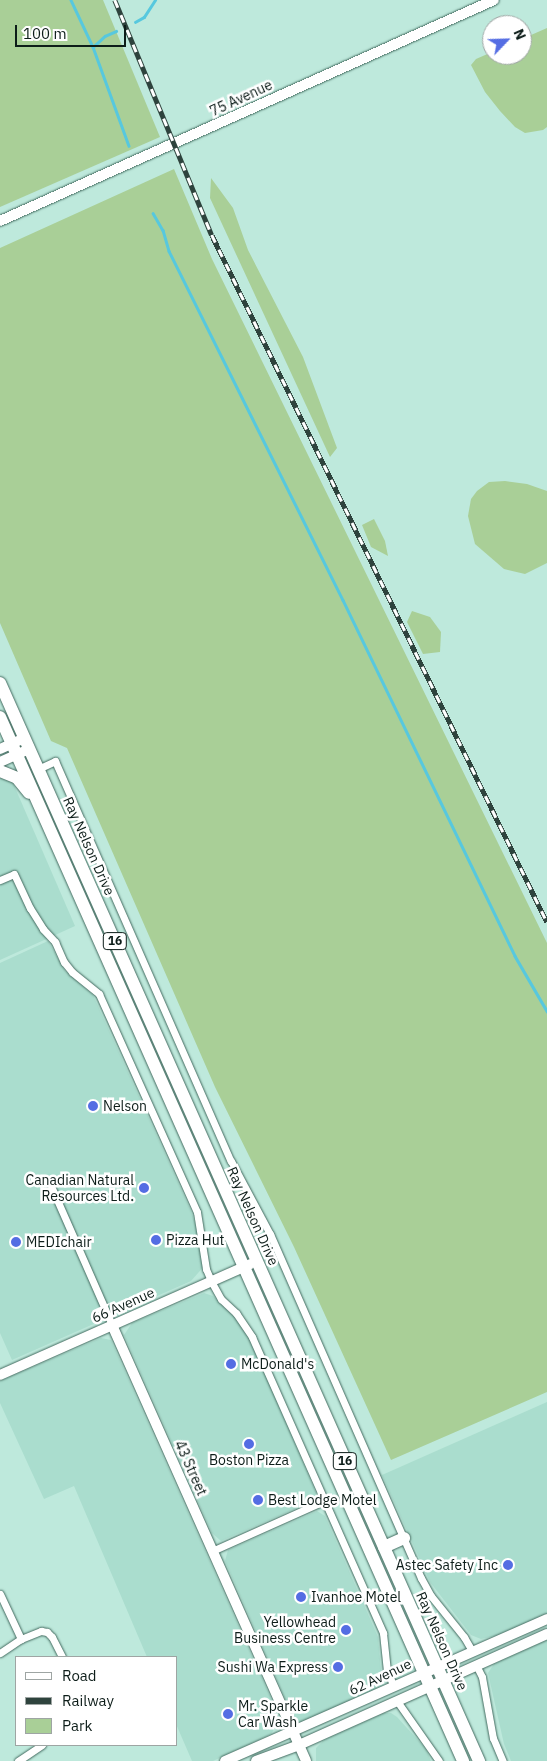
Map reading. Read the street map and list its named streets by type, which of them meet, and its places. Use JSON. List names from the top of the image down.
{
  "streets": {
    "highway": ["Ray Nelson Drive", "16"],
    "main road": [
      "75 Avenue",
      "66 Avenue",
      "43 Street",
      "62 Avenue"
    ]
  },
  "crossings": [
    ["Ray Nelson Drive", "66 Avenue"],
    ["Ray Nelson Drive", "62 Avenue"],
    ["66 Avenue", "43 Street"],
    ["43 Street", "62 Avenue"]
  ],
  "places": [
    "Nelson",
    "Canadian Natural Resources Ltd.",
    "Pizza Hut",
    "MEDIchair",
    "McDonald's",
    "Boston Pizza",
    "Best Lodge Motel",
    "Astec Safety Inc",
    "Ivanhoe Motel",
    "Yellowhead Business Centre",
    "Sushi Wa Express",
    "Mr. Sparkle Car Wash"
  ],
  "legend": ["Road", "Railway", "Park"],
  "scale_bar": "100 m",
  "north": "top right"
}
